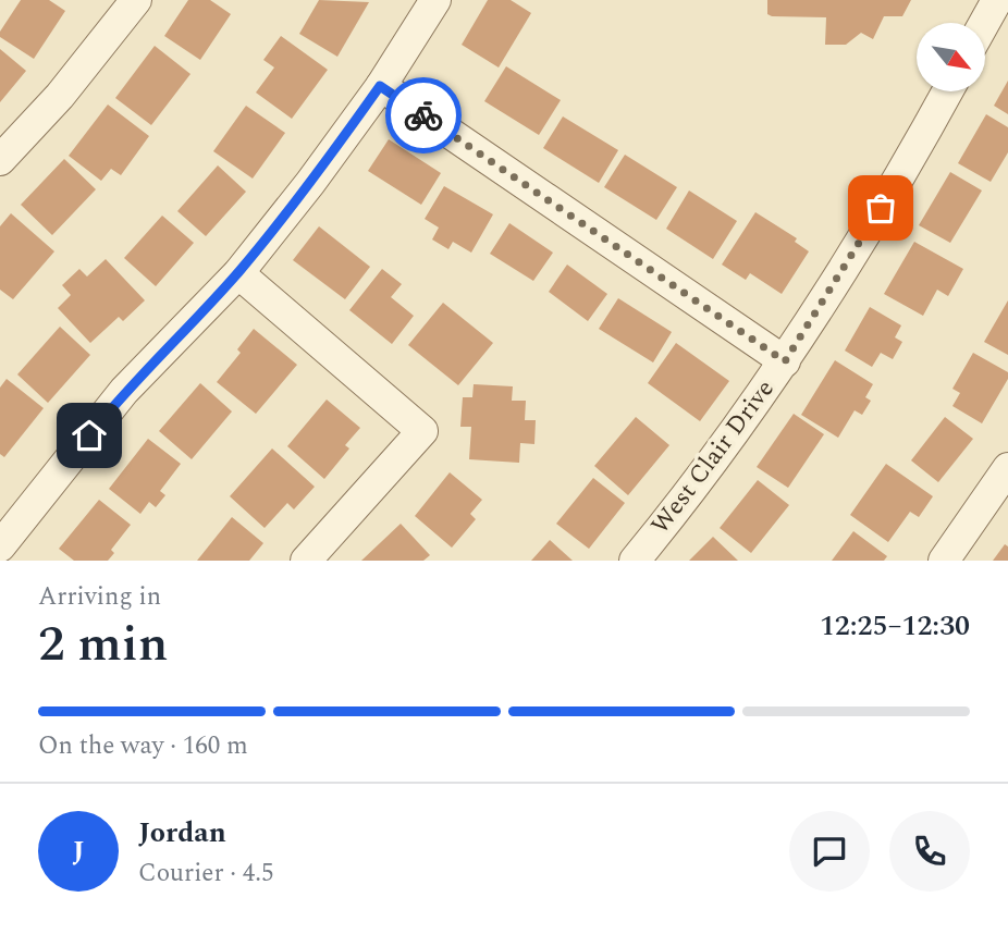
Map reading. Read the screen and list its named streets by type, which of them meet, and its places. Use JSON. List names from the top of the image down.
{
  "streets": {
    "street": ["West Clair Drive"]
  },
  "north": "bottom right",
  "page": {
    "heading": ["2 min", "Arriving in", "12:25–12:30"],
    "panel": ["Jordan", "Courier · 4.5"],
    "bar": "On the way · 160 m",
    "round": "J"
  }
}
